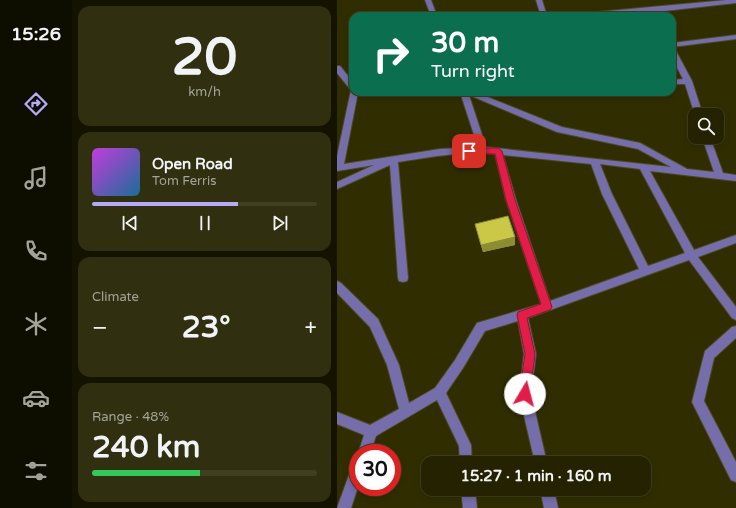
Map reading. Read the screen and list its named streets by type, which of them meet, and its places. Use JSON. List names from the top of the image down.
{
  "page": {
    "tabs": "15:26",
    "tile": [
      ["20", "km/h"],
      "Climate",
      ["Range · 48%", "240 km"]
    ],
    "turn": ["30 m", "Turn right"],
    "song": ["Open Road", "Tom Ferris"],
    "heat": ["−", "23°", "+"],
    "limit": "30",
    "trip": "15:27 · 1 min · 160 m"
  }
}
